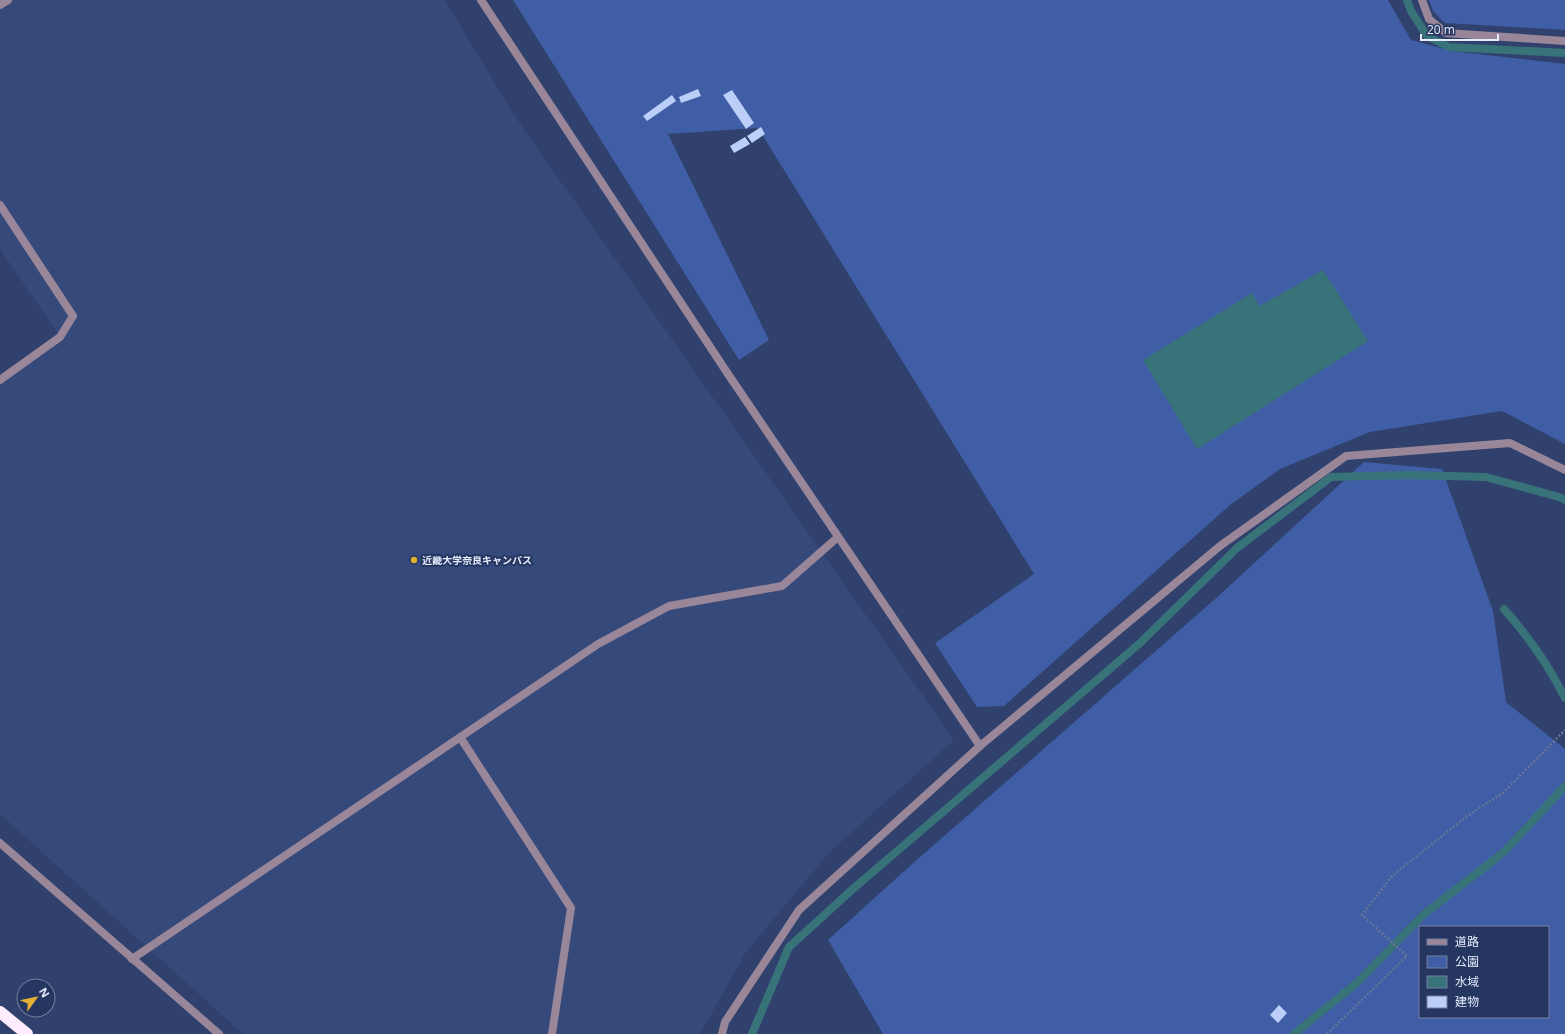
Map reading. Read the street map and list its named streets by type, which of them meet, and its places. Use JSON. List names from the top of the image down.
{
  "places": ["近畿大学奈良キャンパス"],
  "legend": [
    "道路",
    "公園",
    "水域",
    "建物"
  ],
  "scale_bar": "20 m",
  "north": "top right"
}
